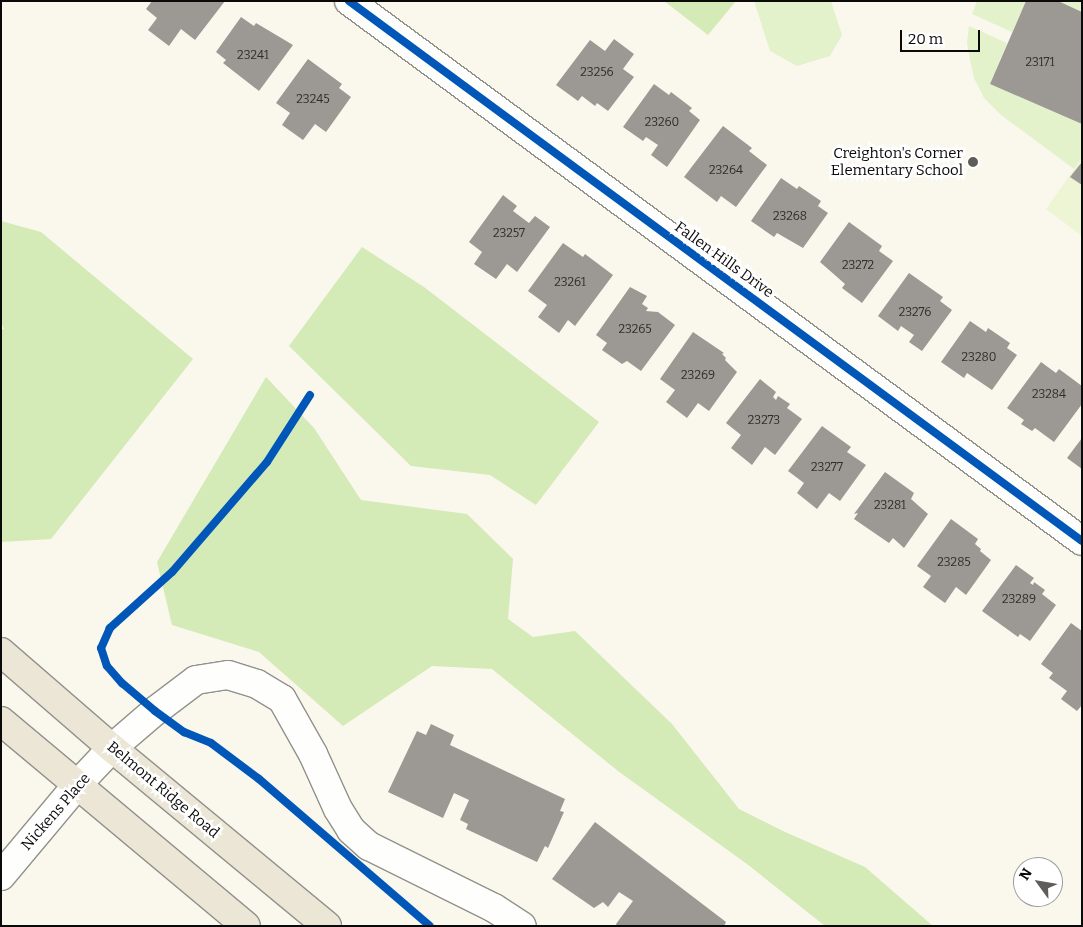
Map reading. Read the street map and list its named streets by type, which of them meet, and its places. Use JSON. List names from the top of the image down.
{
  "streets": {
    "main road": ["Belmont Ridge Road"],
    "street": ["Fallen Hills Drive", "Nickens Place"]
  },
  "crossings": [
    ["Belmont Ridge Road", "Nickens Place"]
  ],
  "places": ["Creighton's Corner Elementary School"],
  "house_numbers": [
    "23241",
    "23171",
    "23256",
    "23245",
    "23260",
    "23264",
    "23268",
    "23257",
    "23272",
    "23261",
    "23276",
    "23265",
    "23280",
    "23269",
    "23284",
    "23273",
    "23277",
    "23281",
    "23285",
    "23289"
  ],
  "scale_bar": "20 m",
  "north": "top left"
}
